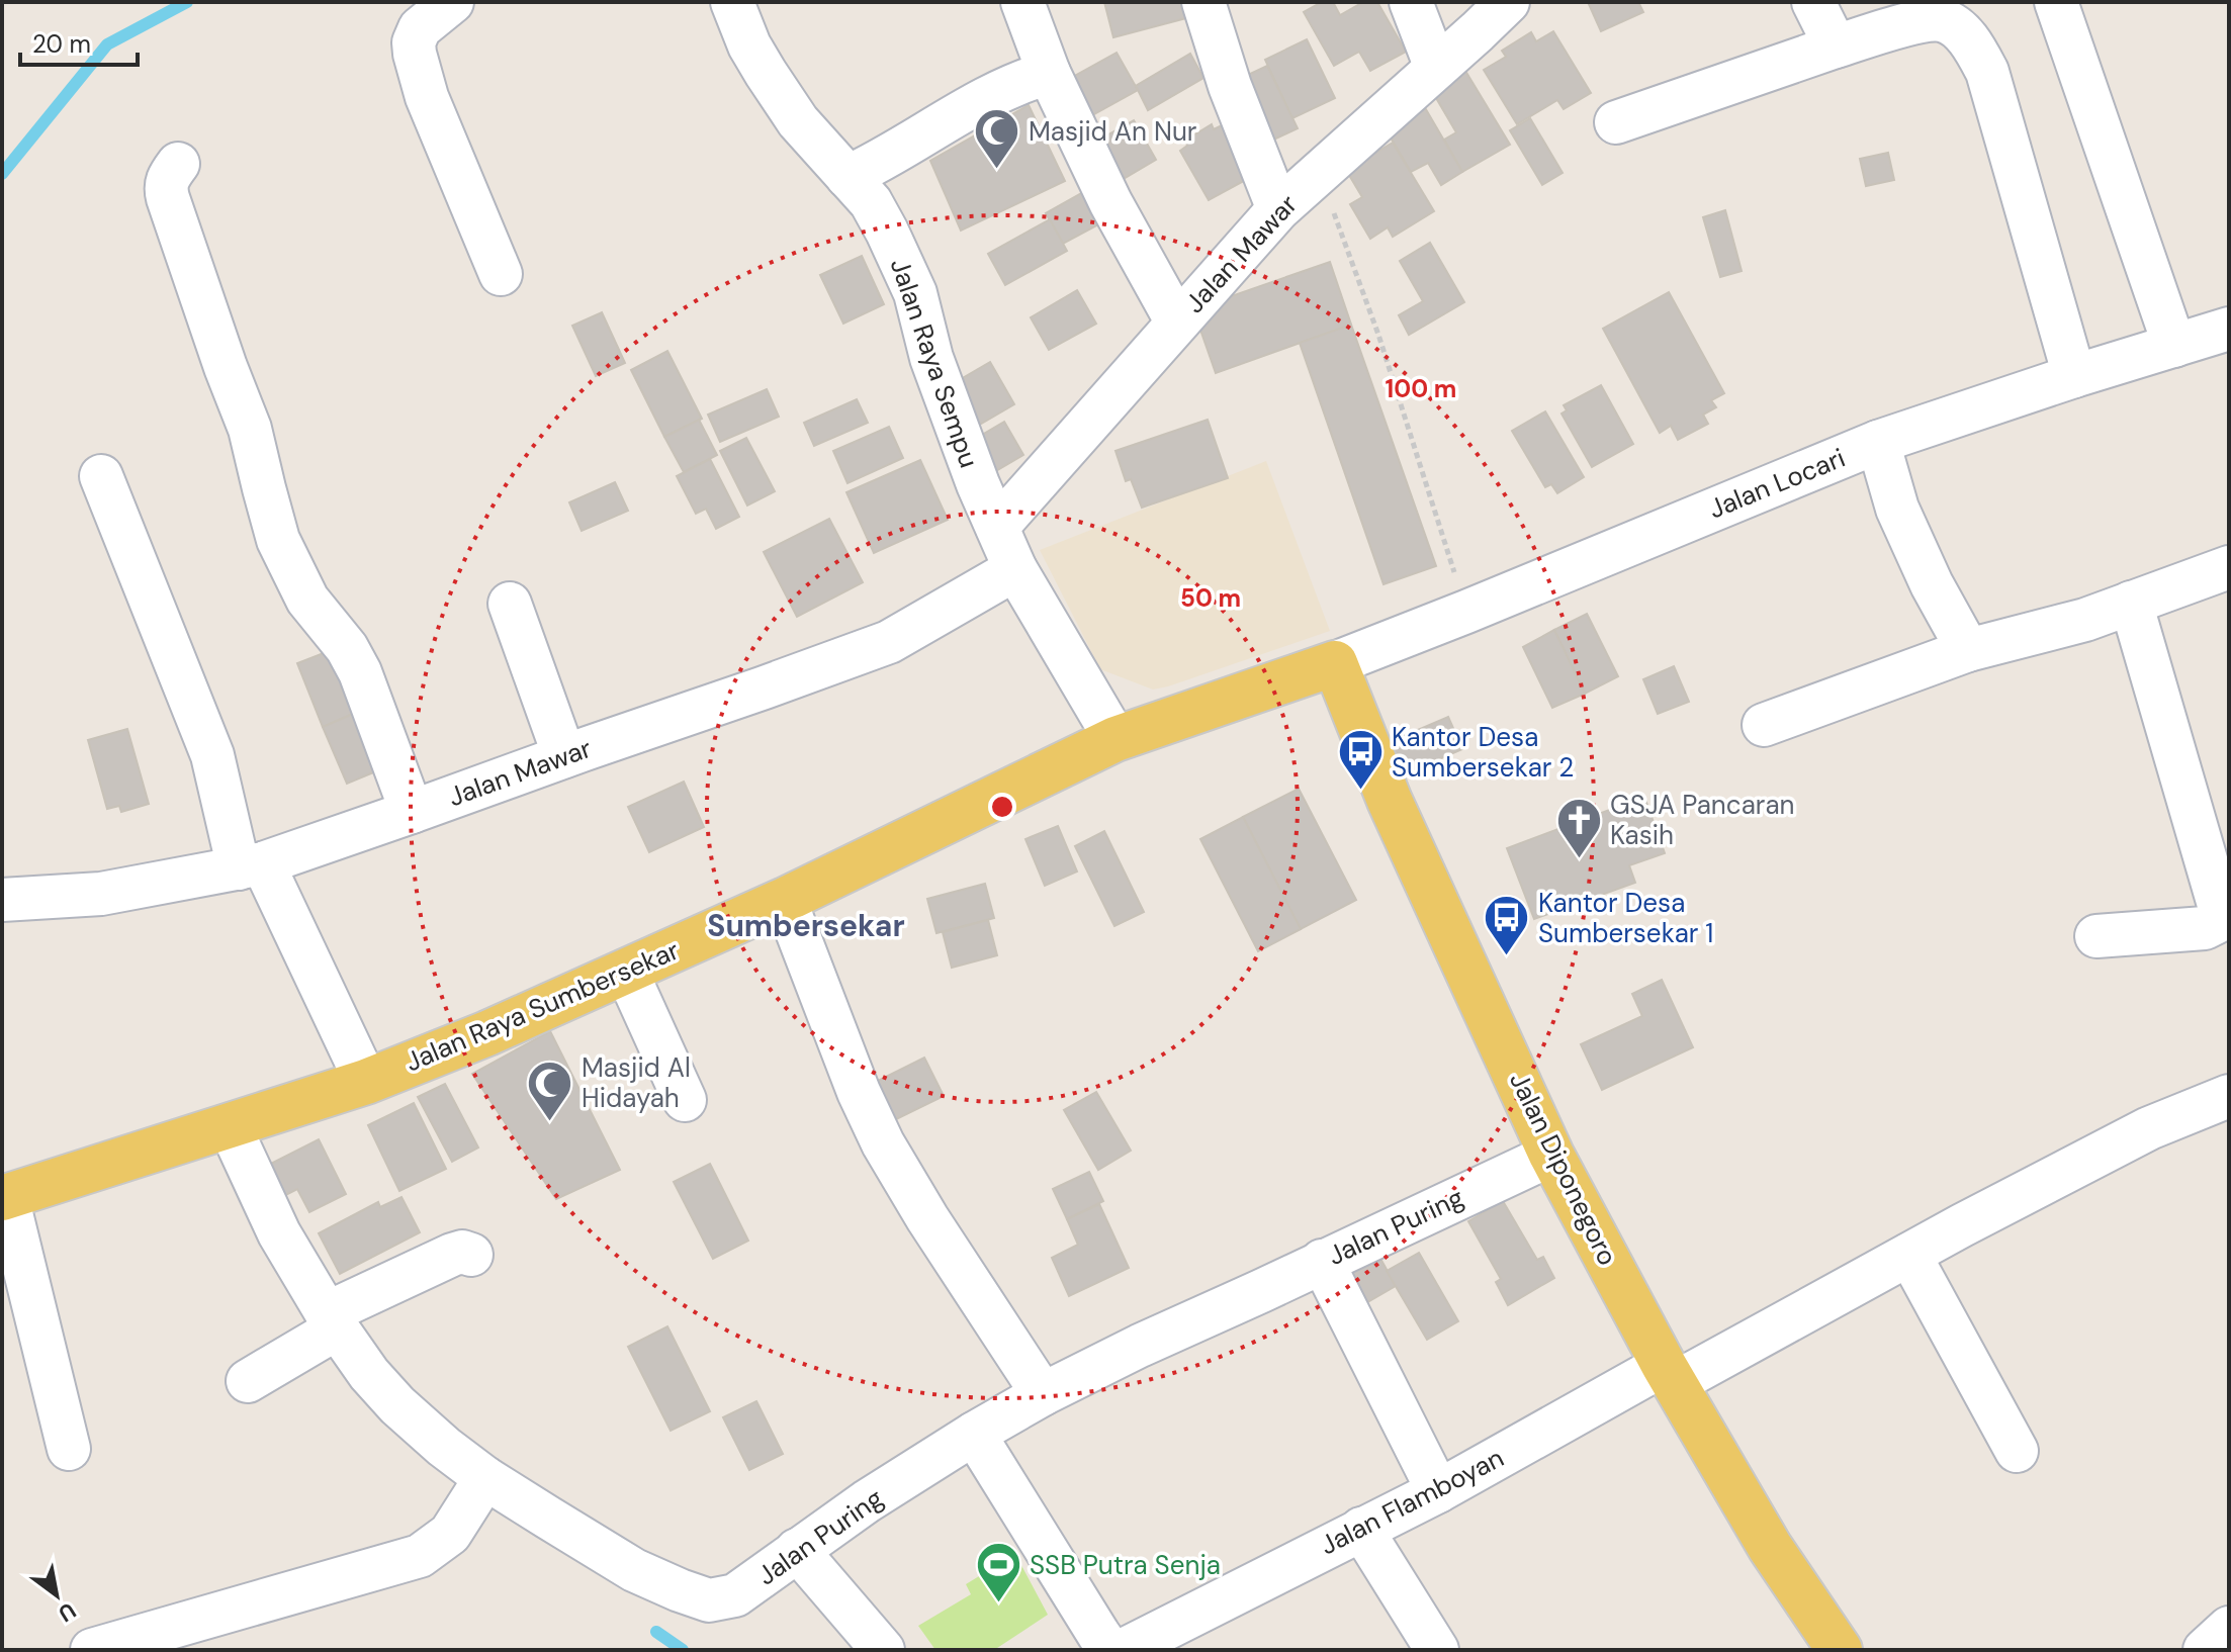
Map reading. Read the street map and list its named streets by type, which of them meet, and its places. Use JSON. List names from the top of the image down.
{
  "streets": {
    "main road": ["Jalan Raya Sumbersekar", "Jalan Diponegoro"],
    "street": [
      "Jalan Mawar",
      "Jalan Raya Sempu",
      "Jalan Locari",
      "Jalan Puring",
      "Jalan Flamboyan"
    ]
  },
  "crossings": [
    ["Jalan Mawar", "Jalan Raya Sempu"],
    ["Jalan Raya Sempu", "Jalan Raya Sumbersekar"],
    ["Jalan Locari", "Jalan Raya Sumbersekar"],
    ["Jalan Locari", "Jalan Diponegoro"],
    ["Jalan Raya Sumbersekar", "Jalan Diponegoro"],
    ["Jalan Raya Sumbersekar", "Jalan Puring"],
    ["Jalan Diponegoro", "Jalan Puring"],
    ["Jalan Diponegoro", "Jalan Flamboyan"]
  ],
  "districts": ["Sumbersekar"],
  "places": {
    "mosque": ["Masjid An Nur", "Masjid Al Hidayah"],
    "bus stop": ["Kantor Desa Sumbersekar 2", "Kantor Desa Sumbersekar 1"],
    "church": ["GSJA Pancaran Kasih"],
    "sports": ["SSB Putra Senja"]
  },
  "scale_bar": "20 m",
  "north": "bottom right",
  "rings": ["100 m", "50 m"]
}
